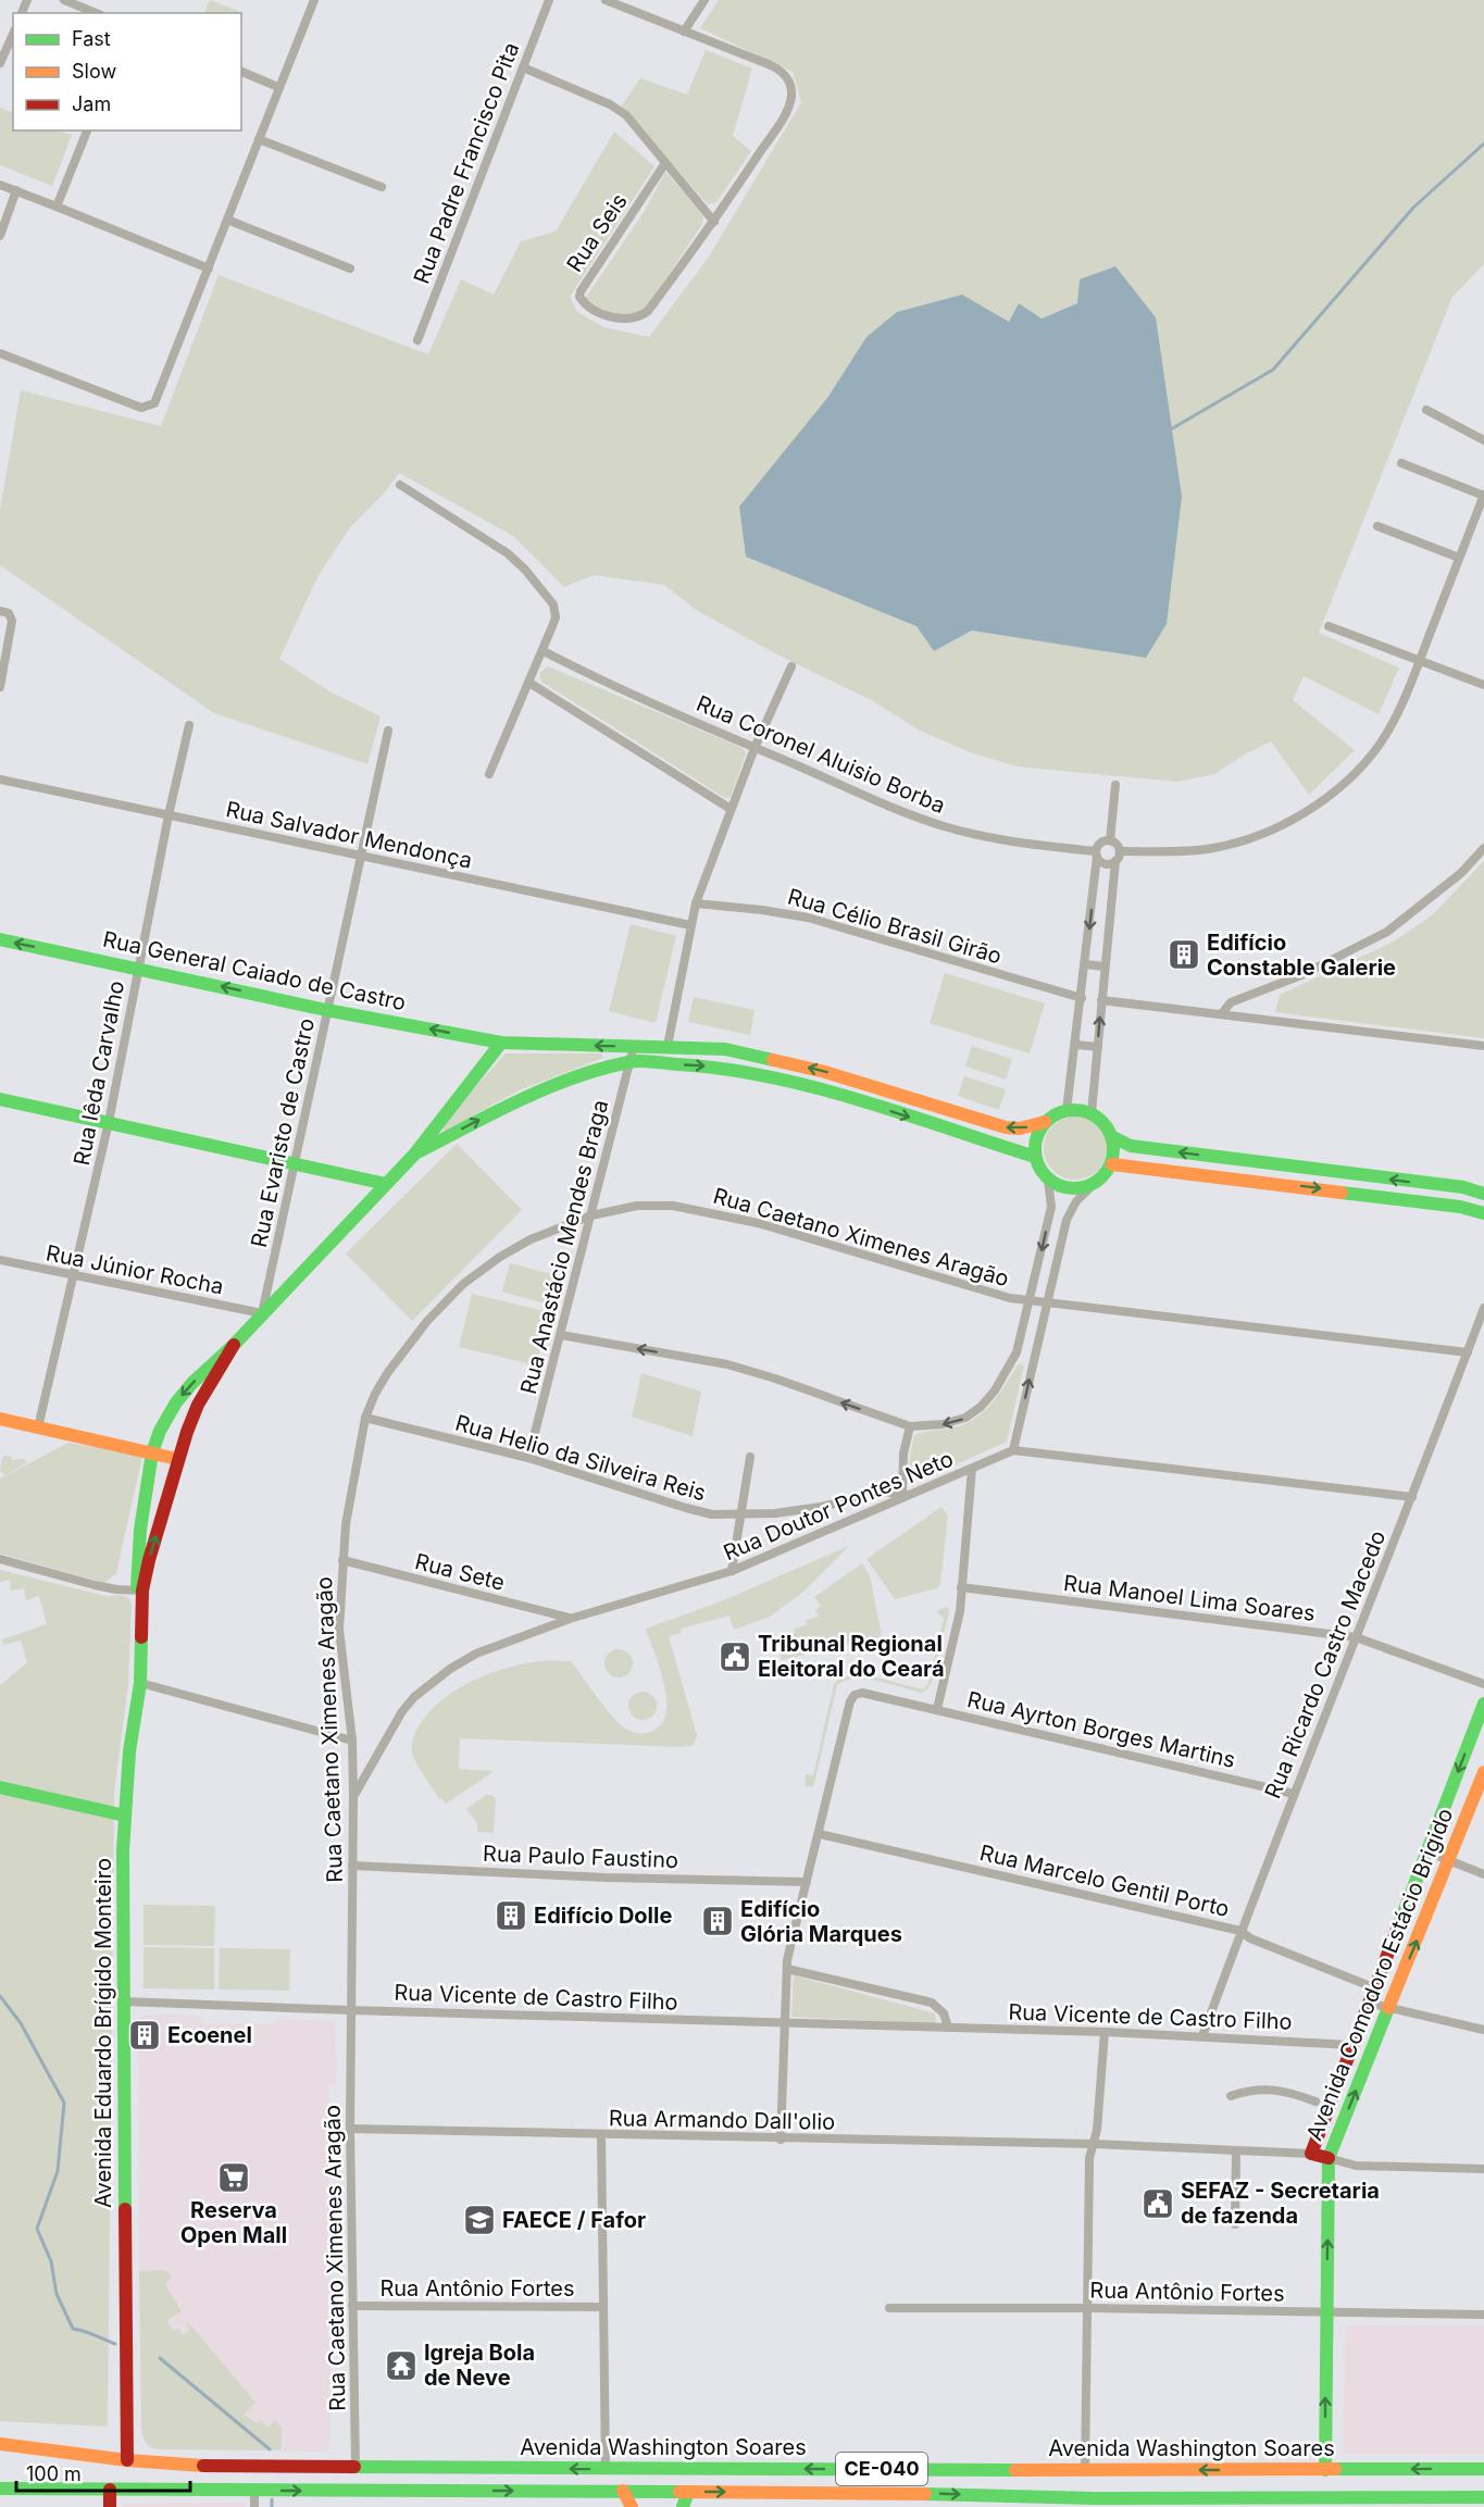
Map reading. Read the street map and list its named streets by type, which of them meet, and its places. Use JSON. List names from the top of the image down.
{
  "streets": {
    "main road": [
      "Rua General Caiado de Castro",
      "Avenida Comodoro Estácio Brigido",
      "Avenida Eduardo Brígido Monteiro",
      "Avenida Washington Soares",
      "CE-040"
    ],
    "street": [
      "Rua Padre Francisco Pita",
      "Rua Seis",
      "Rua Coronel Aluisio Borba",
      "Rua Salvador Mendonça",
      "Rua Célio Brasil Girão",
      "Rua Iêda Carvalho",
      "Rua Evaristo de Castro",
      "Rua Caetano Ximenes Aragão",
      "Rua Anastácio Mendes Braga",
      "Rua Júnior Rocha",
      "Rua Helio da Silveira Reis",
      "Rua Doutor Pontes Neto",
      "Rua Sete",
      "Rua Manoel Lima Soares",
      "Rua Ricardo Castro Macedo",
      "Rua Ayrton Borges Martins",
      "Rua Paulo Faustino",
      "Rua Marcelo Gentil Porto",
      "Rua Vicente de Castro Filho",
      "Rua Armando Dall'olio",
      "Rua Antônio Fortes"
    ]
  },
  "crossings": [
    ["Rua Salvador Mendonça", "Rua Iêda Carvalho"],
    ["Rua Salvador Mendonça", "Rua Evaristo de Castro"],
    ["Rua General Caiado de Castro", "Rua Iêda Carvalho"],
    ["Rua General Caiado de Castro", "Rua Evaristo de Castro"],
    ["Rua General Caiado de Castro", "Rua Anastácio Mendes Braga"],
    ["Rua General Caiado de Castro", "Avenida Eduardo Brígido Monteiro"],
    ["Rua Iêda Carvalho", "Rua Júnior Rocha"],
    ["Rua Evaristo de Castro", "Rua Júnior Rocha"],
    ["Rua Evaristo de Castro", "Avenida Eduardo Brígido Monteiro"],
    ["Rua Caetano Ximenes Aragão", "Rua Anastácio Mendes Braga"],
    ["Rua Caetano Ximenes Aragão", "Rua Helio da Silveira Reis"],
    ["Rua Caetano Ximenes Aragão", "Rua Doutor Pontes Neto"],
    ["Rua Caetano Ximenes Aragão", "Rua Sete"],
    ["Rua Caetano Ximenes Aragão", "Rua Ricardo Castro Macedo"],
    ["Rua Caetano Ximenes Aragão", "Rua Paulo Faustino"],
    ["Rua Caetano Ximenes Aragão", "Rua Vicente de Castro Filho"],
    ["Rua Caetano Ximenes Aragão", "Rua Armando Dall'olio"],
    ["Rua Caetano Ximenes Aragão", "Rua Antônio Fortes"],
    ["Rua Caetano Ximenes Aragão", "Avenida Washington Soares"],
    ["Rua Anastácio Mendes Braga", "Rua Helio da Silveira Reis"],
    ["Rua Júnior Rocha", "Avenida Eduardo Brígido Monteiro"],
    ["Rua Helio da Silveira Reis", "Rua Doutor Pontes Neto"],
    ["Rua Doutor Pontes Neto", "Rua Sete"],
    ["Rua Manoel Lima Soares", "Rua Ricardo Castro Macedo"],
    ["Rua Ricardo Castro Macedo", "Rua Ayrton Borges Martins"],
    ["Rua Ricardo Castro Macedo", "Rua Marcelo Gentil Porto"],
    ["Rua Ricardo Castro Macedo", "Rua Vicente de Castro Filho"],
    ["Rua Ayrton Borges Martins", "Rua Marcelo Gentil Porto"],
    ["Rua Marcelo Gentil Porto", "Avenida Comodoro Estácio Brigido"],
    ["Avenida Comodoro Estácio Brigido", "Rua Vicente de Castro Filho"],
    ["Avenida Comodoro Estácio Brigido", "Rua Armando Dall'olio"],
    ["Avenida Comodoro Estácio Brigido", "Rua Antônio Fortes"],
    ["Avenida Comodoro Estácio Brigido", "Avenida Washington Soares"],
    ["Rua Vicente de Castro Filho", "Avenida Eduardo Brígido Monteiro"],
    ["Avenida Eduardo Brígido Monteiro", "Avenida Washington Soares"]
  ],
  "places": {
    "building": [
      "Edifício Constable Galerie",
      "Edifício Dolle",
      "Edifício Glória Marques",
      "Ecoenel"
    ],
    "public building": ["Tribunal Regional Eleitoral do Ceará", "SEFAZ - Secretaria de fazenda"],
    "supermarket": ["Reserva Open Mall"],
    "school or university": ["FAECE / Fafor"],
    "temple": ["Igreja Bola de Neve"]
  },
  "legend": ["Fast", "Slow", "Jam"],
  "scale_bar": "100 m"
}
